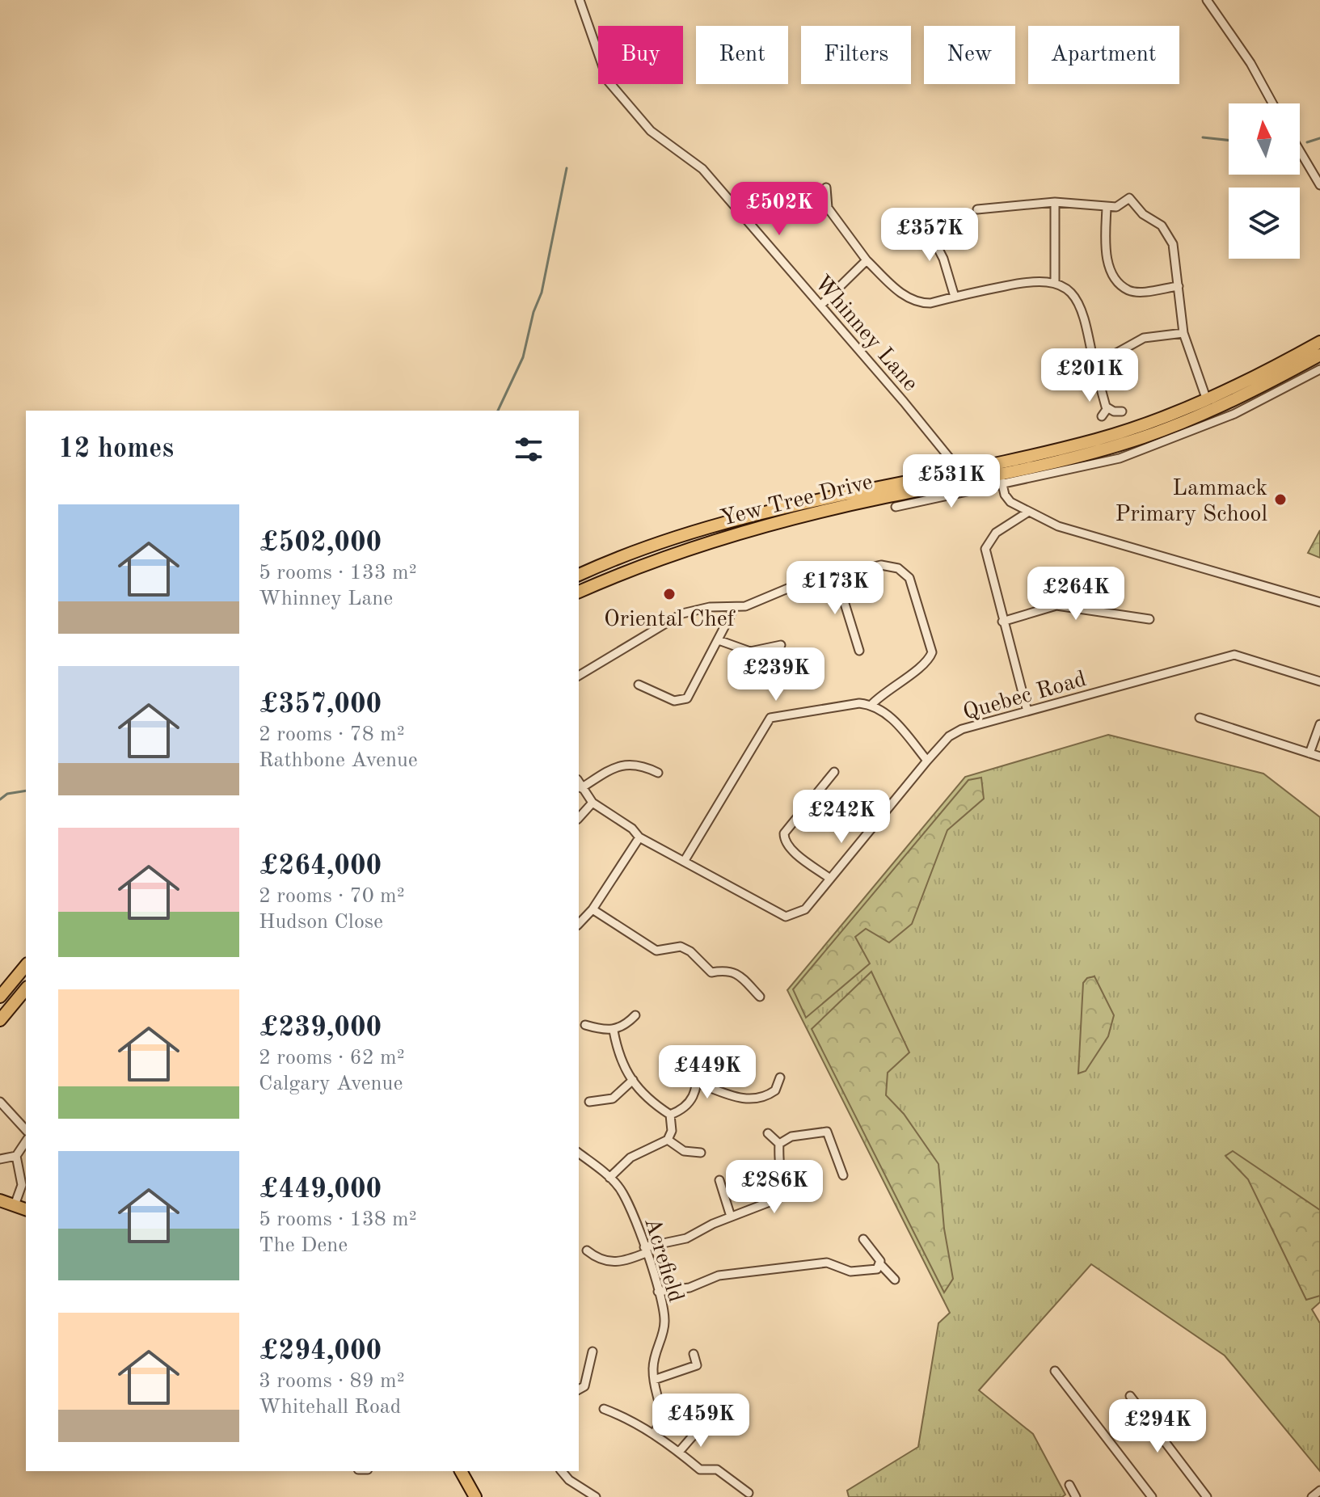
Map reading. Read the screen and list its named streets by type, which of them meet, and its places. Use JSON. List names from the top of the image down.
{
  "streets": {
    "highway": ["Yew Tree Drive"],
    "street": ["Whinney Lane", "Quebec Road", "Acrefield"]
  },
  "crossings": [
    ["Whinney Lane", "Yew Tree Drive"]
  ],
  "places": ["Lammack Primary School", "Oriental Chef"],
  "north": "top",
  "page": {
    "chip": [
      "Buy",
      "Rent",
      "Filters",
      "New",
      "Apartment"
    ],
    "price": [
      "£502K",
      "£357K",
      "£201K",
      "£531K",
      "£173K",
      "£264K",
      "£239K",
      "£242K",
      "£449K",
      "£286K",
      "£459K",
      "£294K"
    ],
    "heading": "12 homes",
    "list": [
      {
        "name": "£502,000",
        "note": "5 rooms · 133 m² · Whinney Lane"
      },
      {
        "name": "£357,000",
        "note": "2 rooms · 78 m² · Rathbone Avenue"
      },
      {
        "name": "£264,000",
        "note": "2 rooms · 70 m² · Hudson Close"
      },
      {
        "name": "£239,000",
        "note": "2 rooms · 62 m² · Calgary Avenue"
      },
      {
        "name": "£449,000",
        "note": "5 rooms · 138 m² · The Dene"
      },
      {
        "name": "£294,000",
        "note": "3 rooms · 89 m² · Whitehall Road"
      }
    ]
  }
}
